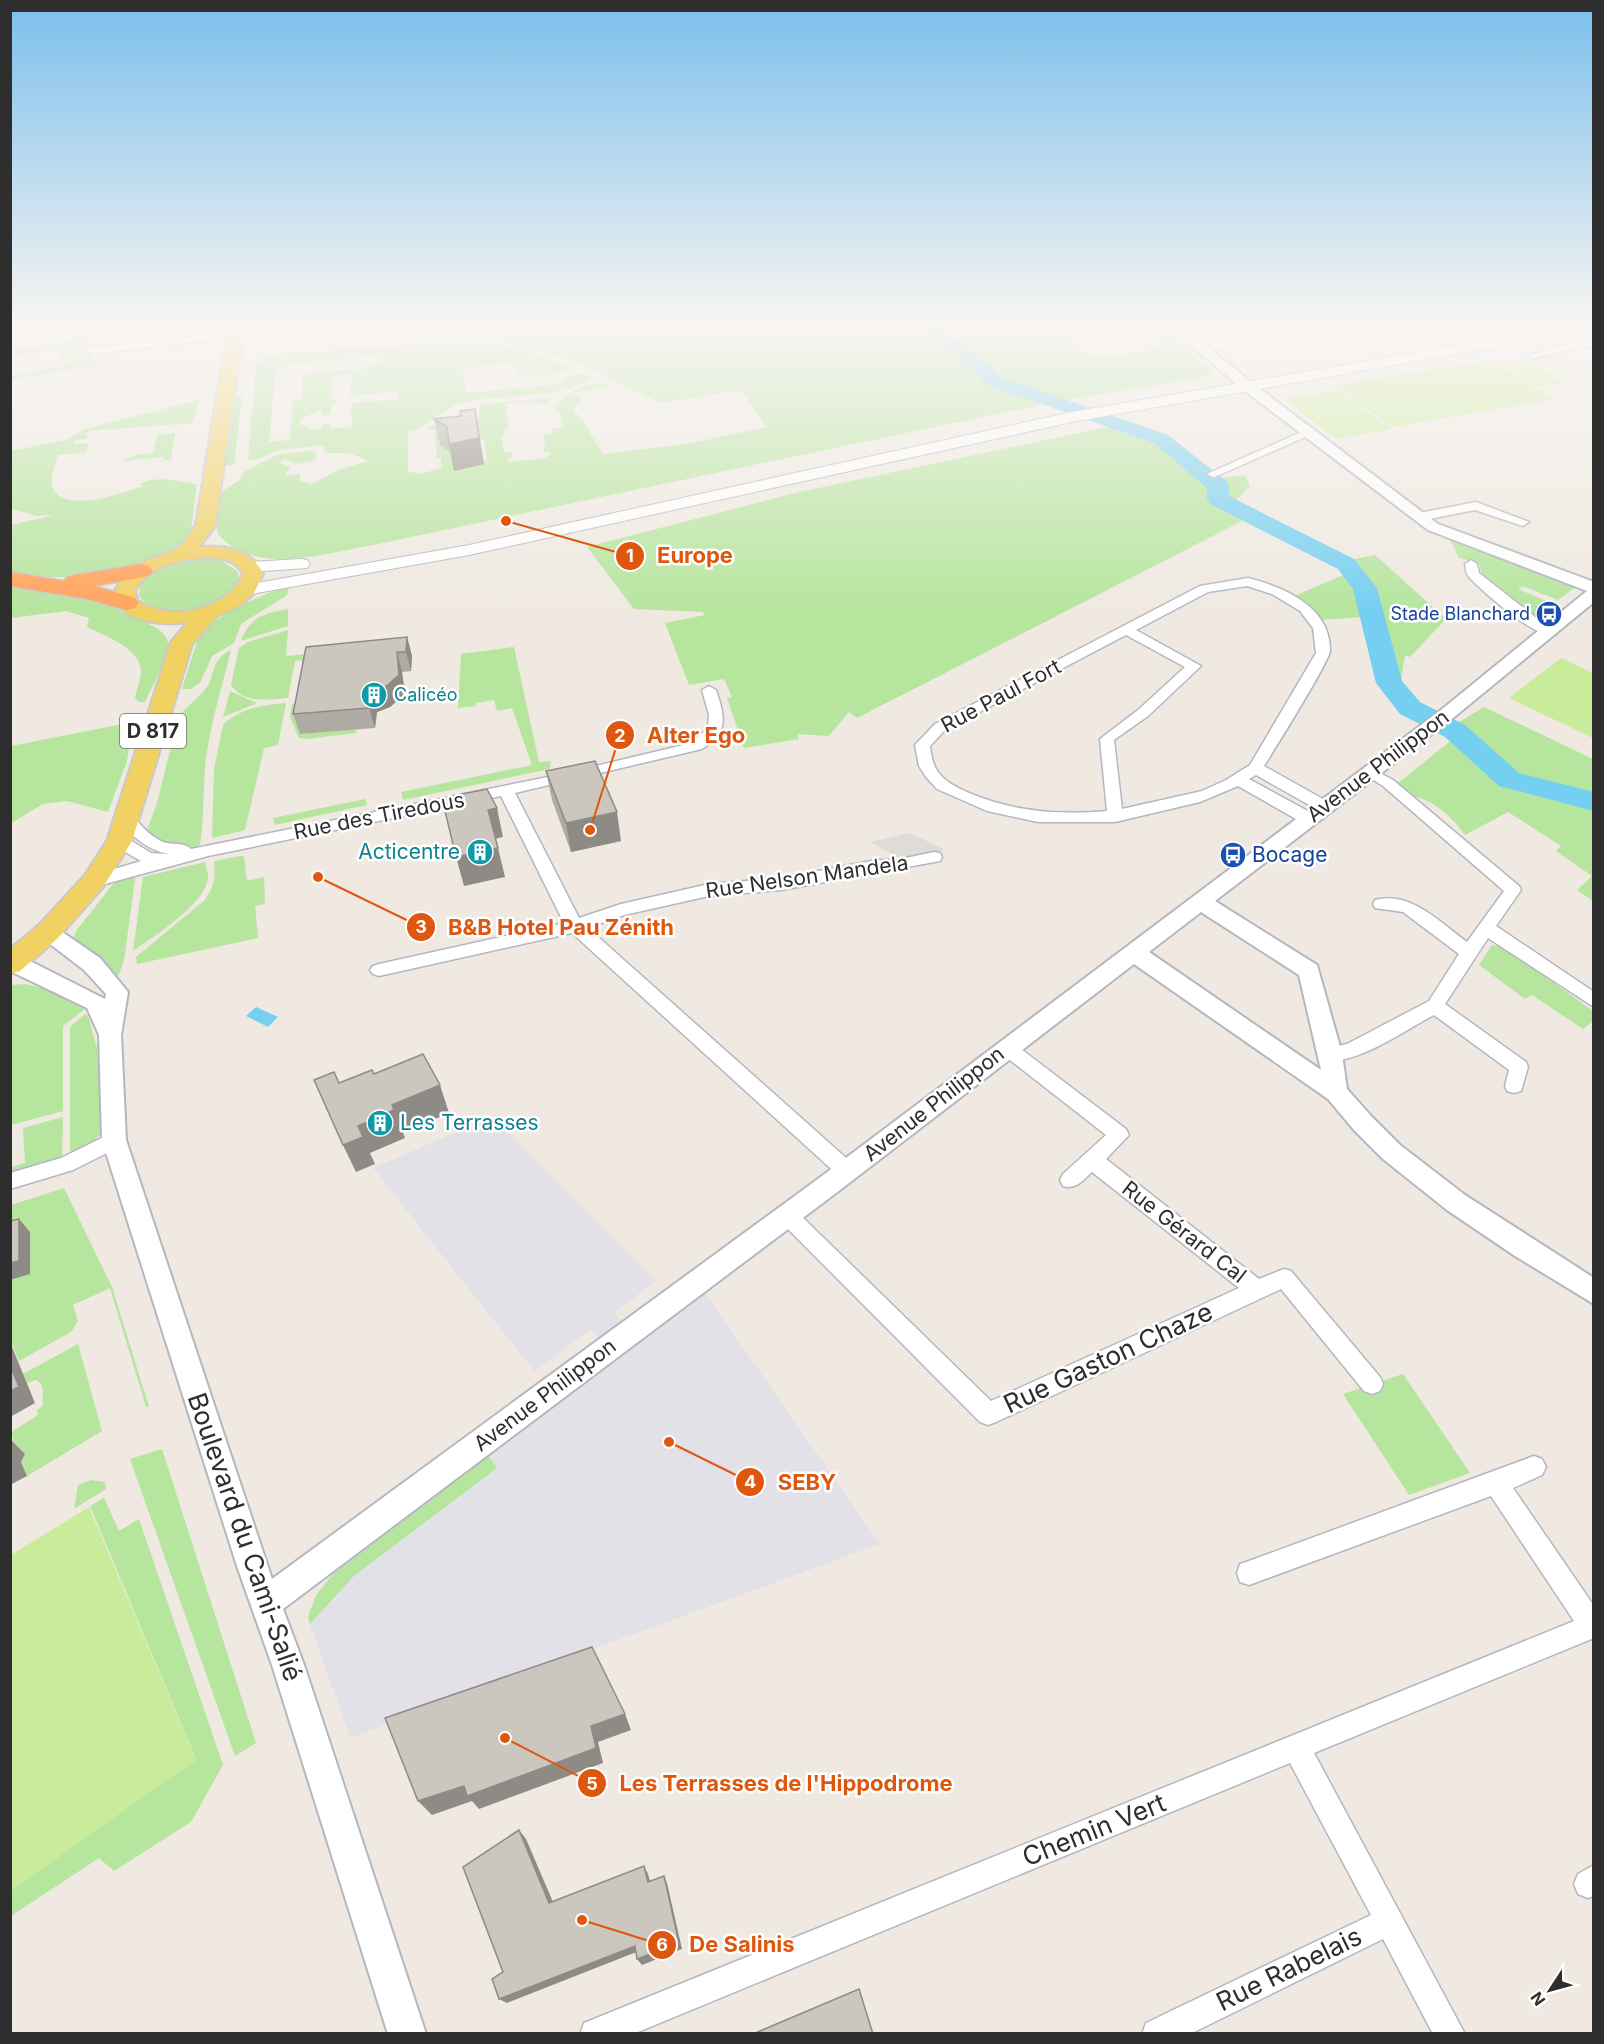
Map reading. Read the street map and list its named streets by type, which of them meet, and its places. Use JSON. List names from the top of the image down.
{
  "streets": {
    "main road": ["D 817"],
    "street": [
      "Rue Paul Fort",
      "Avenue Philippon",
      "Rue des Tiredous",
      "Rue Nelson Mandela",
      "Rue Gérard Cal",
      "Rue Gaston Chaze",
      "Boulevard du Cami-Salié",
      "Chemin Vert",
      "Rue Rabelais"
    ]
  },
  "crossings": [
    ["D 817", "Rue des Tiredous"],
    ["D 817", "Boulevard du Cami-Salié"],
    ["Avenue Philippon", "Rue Gaston Chaze"],
    ["Avenue Philippon", "Boulevard du Cami-Salié"],
    ["Rue Gérard Cal", "Rue Gaston Chaze"]
  ],
  "places": {
    "other": [
      "Europe",
      "Alter Ego",
      "B&B Hotel Pau Zénith",
      "SEBY",
      "Les Terrasses de l'Hippodrome",
      "De Salinis"
    ],
    "bus stop": ["Stade Blanchard", "Bocage"],
    "building": ["Calicéo", "Acticentre", "Les Terrasses"]
  },
  "north": "bottom left"
}
